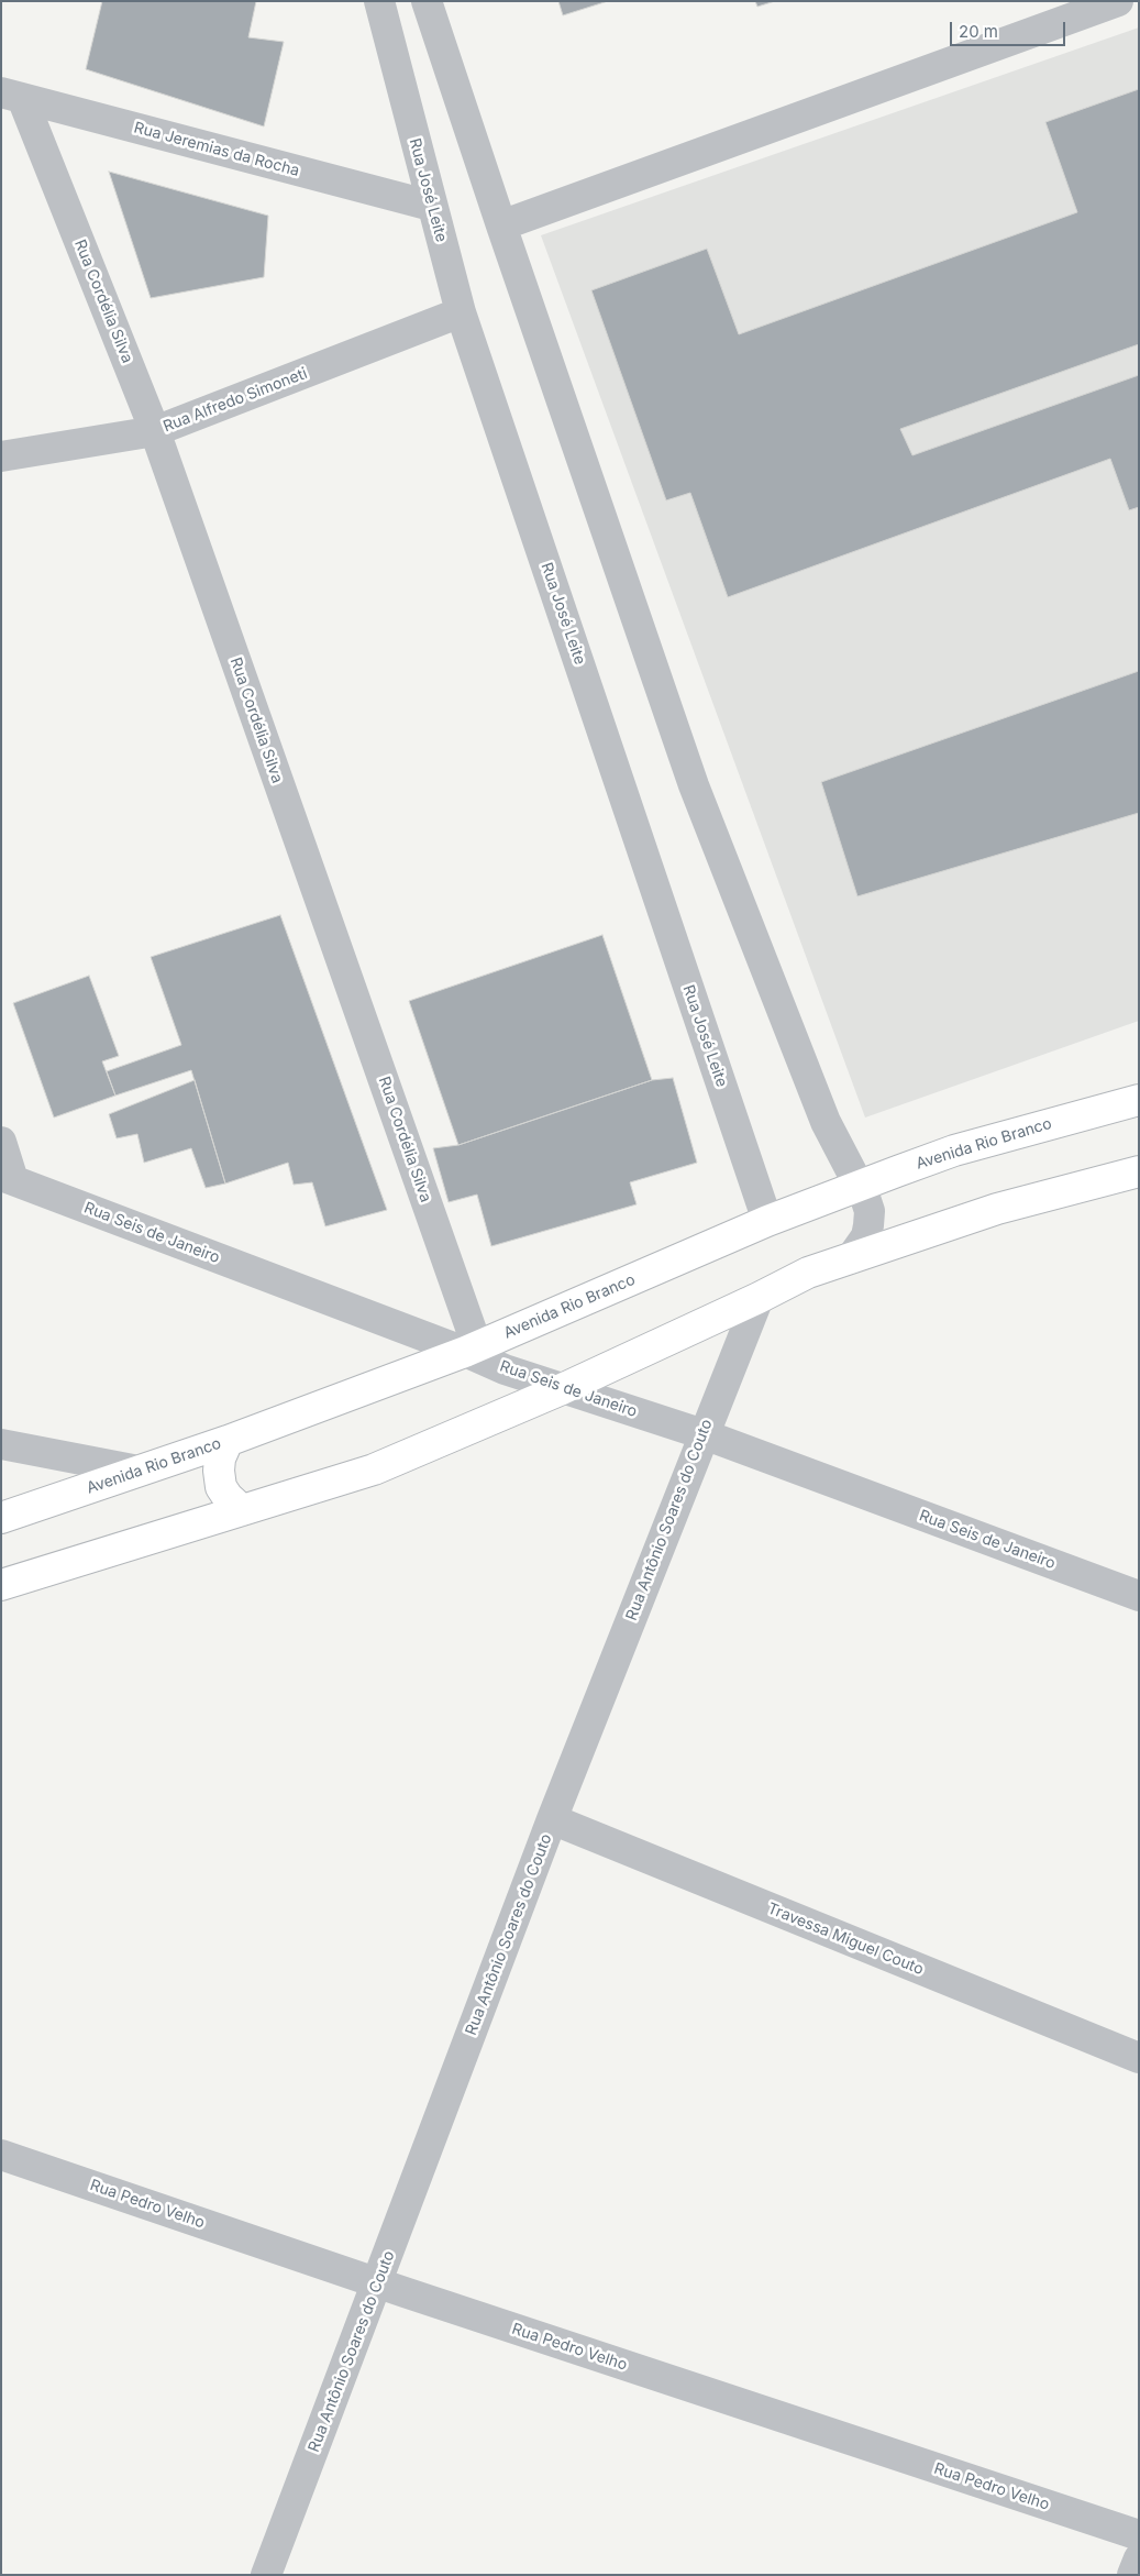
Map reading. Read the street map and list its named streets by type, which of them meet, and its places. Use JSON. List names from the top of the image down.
{
  "streets": {
    "main road": ["Avenida Rio Branco"],
    "street": [
      "Rua Jeremias da Rocha",
      "Rua José Leite",
      "Rua Cordélia Silva",
      "Rua Alfredo Simoneti",
      "Rua Seis de Janeiro",
      "Rua Antônio Soares do Couto",
      "Travessa Miguel Couto",
      "Rua Pedro Velho"
    ]
  },
  "crossings": [
    ["Rua Jeremias da Rocha", "Rua José Leite"],
    ["Rua Jeremias da Rocha", "Rua Cordélia Silva"],
    ["Rua José Leite", "Rua Alfredo Simoneti"],
    ["Rua José Leite", "Avenida Rio Branco"],
    ["Rua Cordélia Silva", "Rua Alfredo Simoneti"],
    ["Rua Cordélia Silva", "Avenida Rio Branco"],
    ["Rua Cordélia Silva", "Rua Seis de Janeiro"],
    ["Avenida Rio Branco", "Rua Seis de Janeiro"],
    ["Rua Seis de Janeiro", "Rua Antônio Soares do Couto"],
    ["Rua Antônio Soares do Couto", "Travessa Miguel Couto"],
    ["Rua Antônio Soares do Couto", "Rua Pedro Velho"]
  ],
  "scale_bar": "20 m"
}
